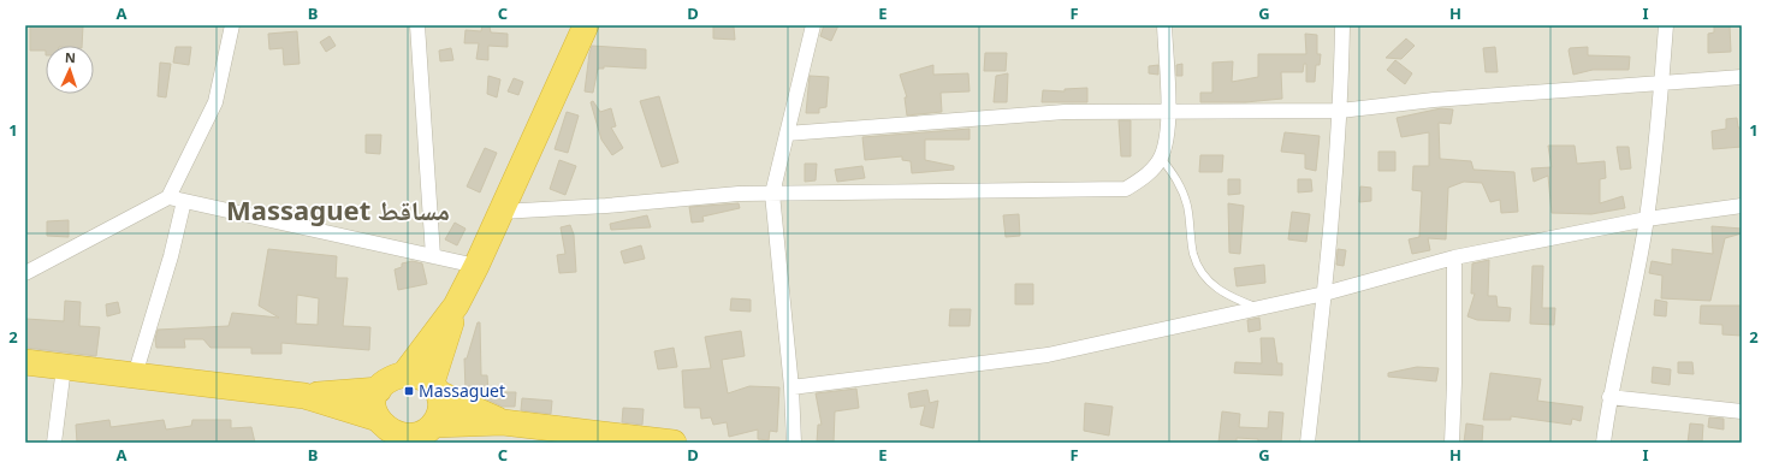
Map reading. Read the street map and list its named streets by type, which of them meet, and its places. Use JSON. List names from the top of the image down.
{
  "districts": ["Massaguet مساقط"],
  "places": {
    "transit": ["Massaguet"]
  },
  "north": "top",
  "grid": {
    "columns": [
      "A",
      "B",
      "C",
      "D",
      "E",
      "F",
      "G",
      "H",
      "I"
    ],
    "rows": ["1", "2"]
  }
}
